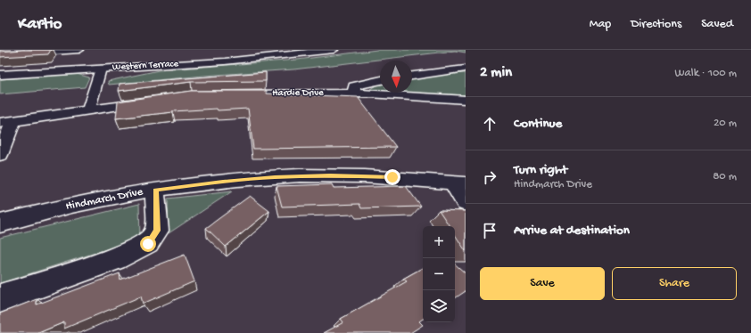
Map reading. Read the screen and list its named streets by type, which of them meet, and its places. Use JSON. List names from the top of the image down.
{
  "streets": {
    "street": ["Western Terrace", "Hardie Drive", "Hindmarch Drive"]
  },
  "north": "bottom",
  "page": {
    "header": "Kartio",
    "nav": ["Map", "Directions", "Saved"],
    "heading": ["2 min", "Walk · 100 m"],
    "list": [
      ["Continue", "20 m"],
      ["Turn right", "Hindmarch Drive", "80 m"],
      "Arrive at destination"
    ],
    "map_buttons": ["+", "−"],
    "buttons": ["Save", "Share"]
  }
}
